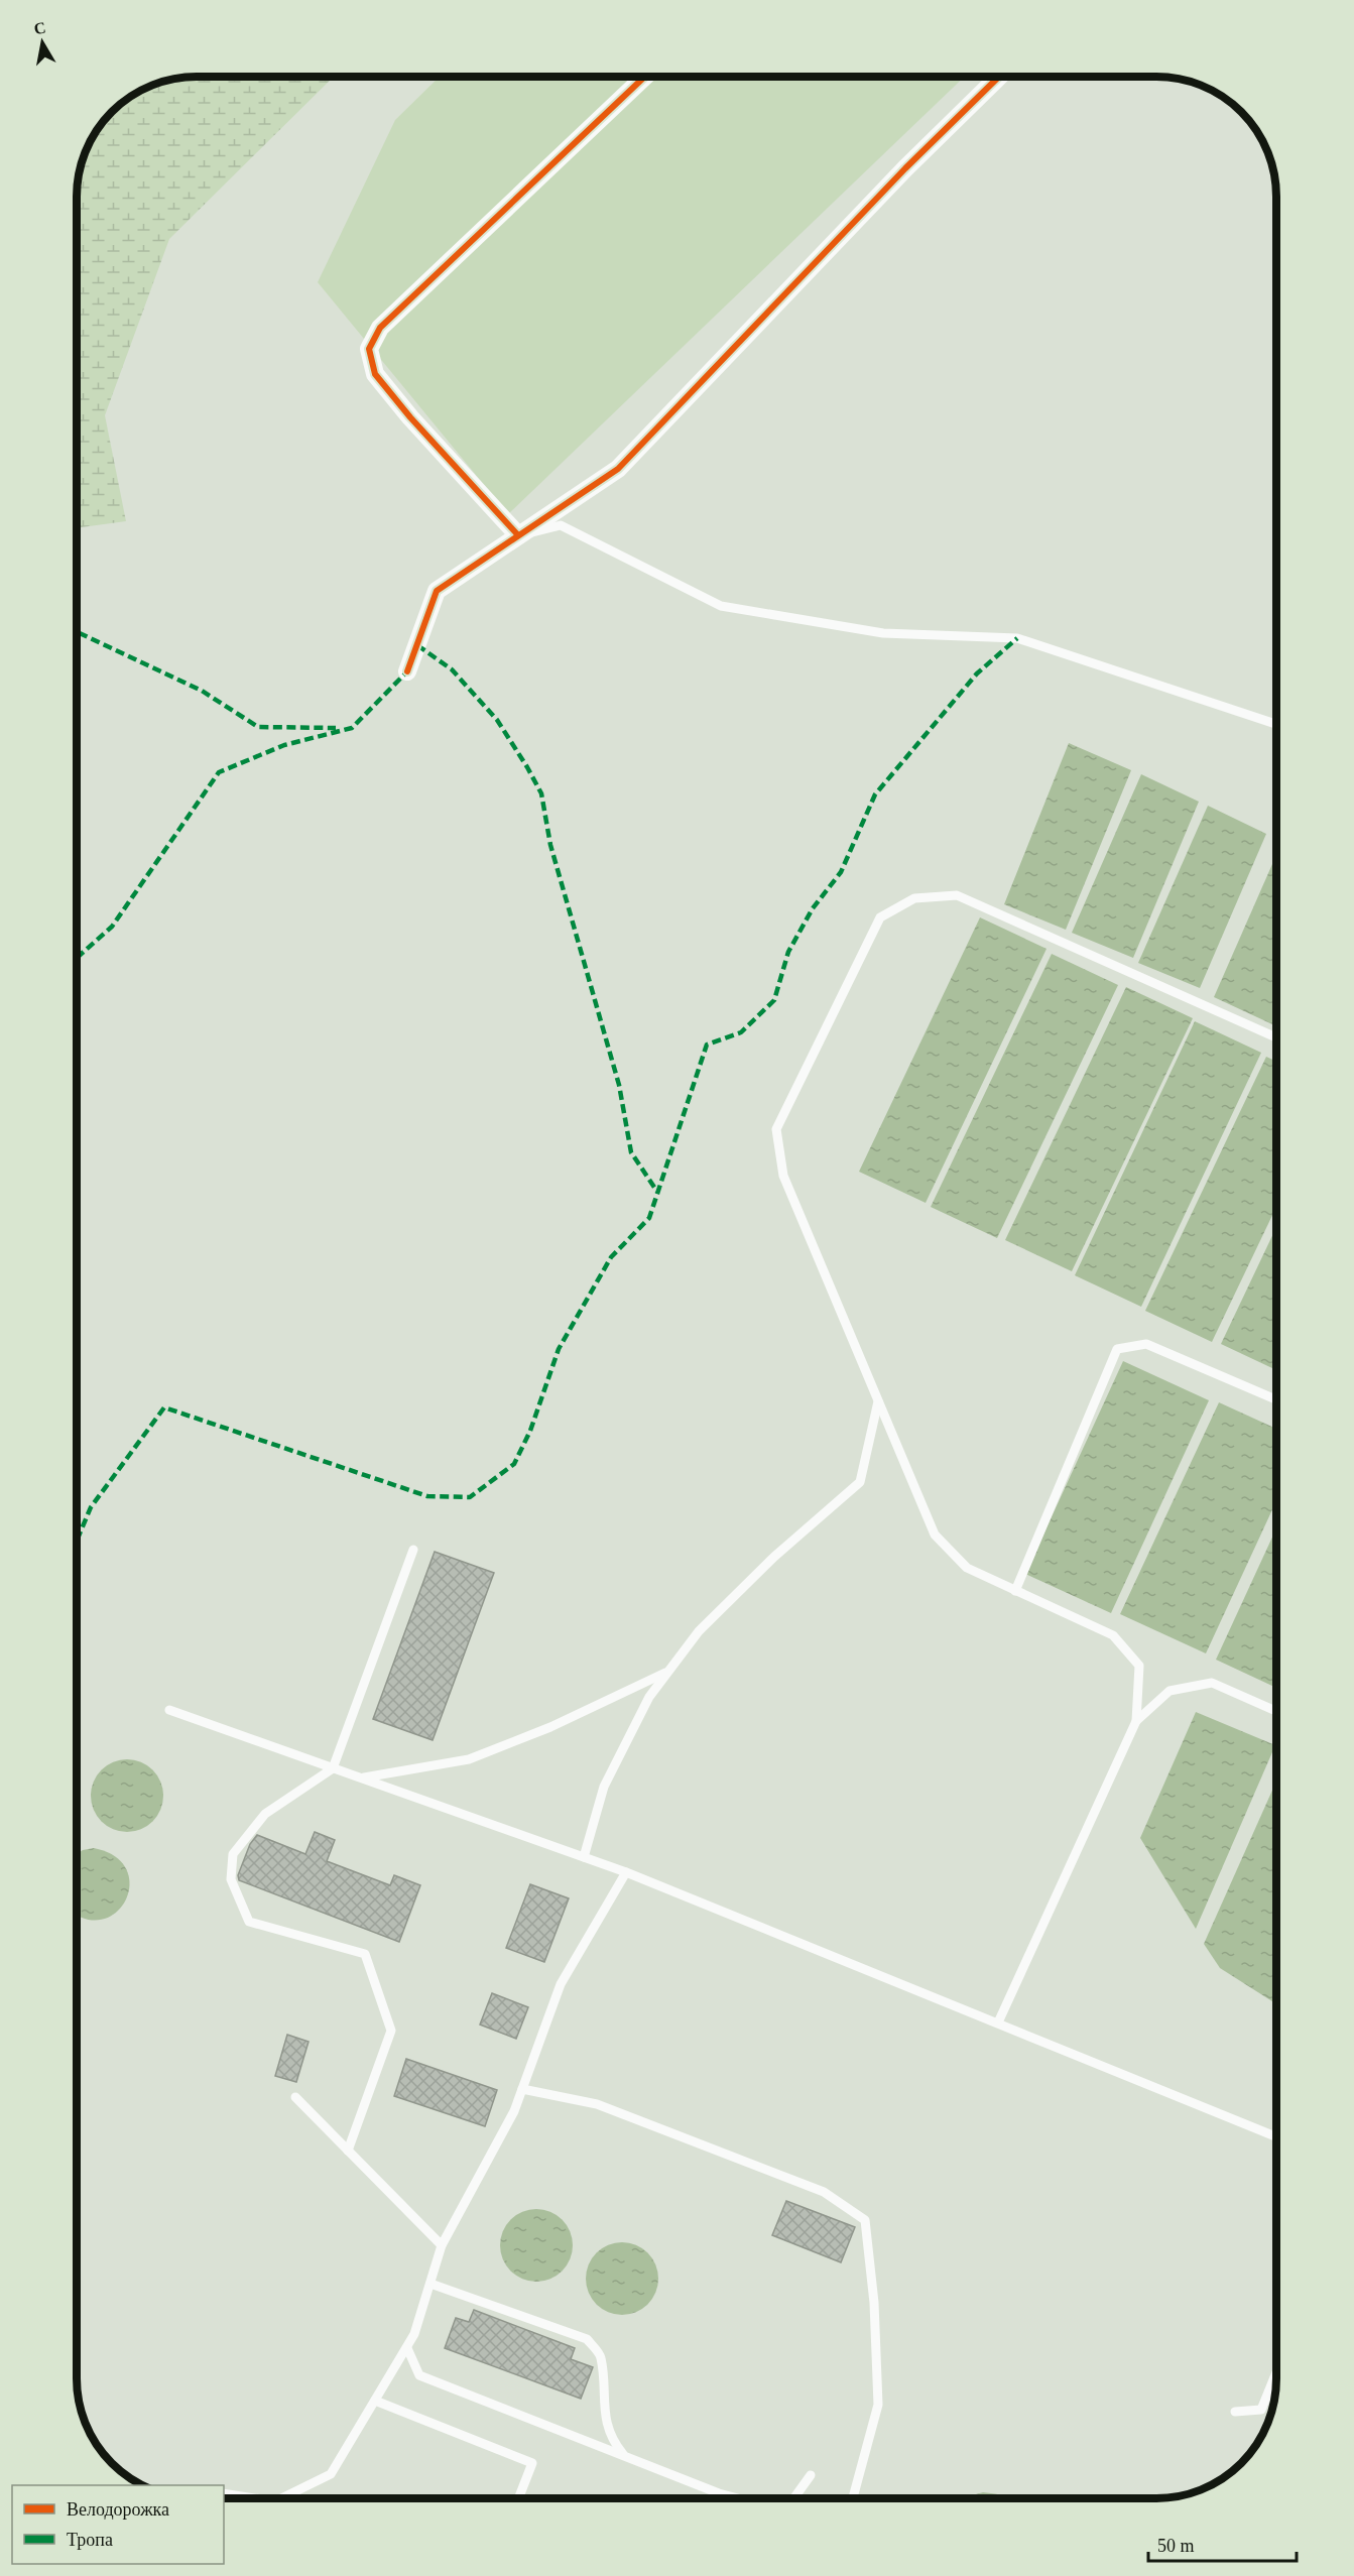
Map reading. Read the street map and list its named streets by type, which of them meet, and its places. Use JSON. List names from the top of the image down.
{
  "legend": ["Велодорожка", "Тропа"],
  "scale_bar": "50 m",
  "north": "top"
}
